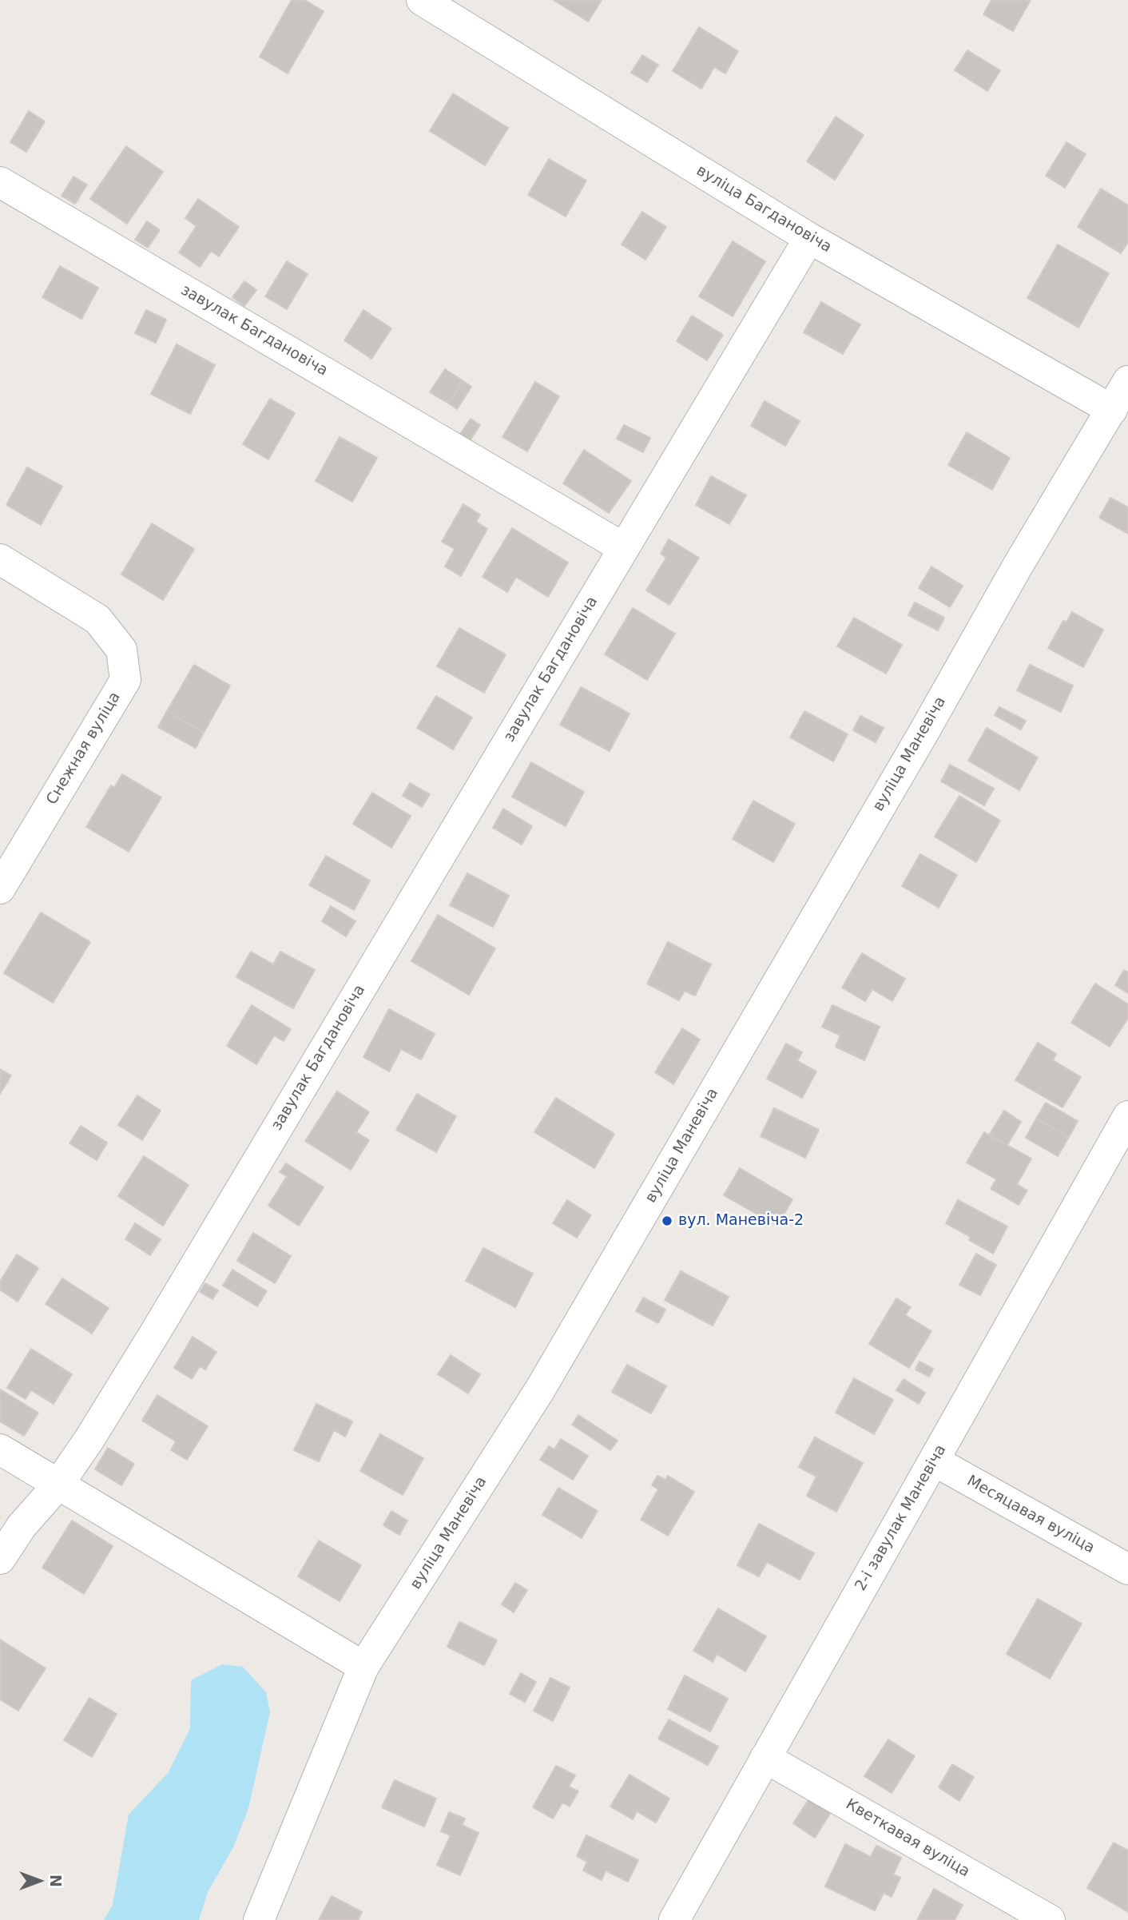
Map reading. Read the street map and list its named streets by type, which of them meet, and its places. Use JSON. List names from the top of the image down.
{
  "streets": {
    "street": [
      "вуліца Багдановіча",
      "завулак Багдановіча",
      "Снежная вуліца",
      "вуліца Маневіча",
      "Месяцавая вуліца",
      "2-і завулак Маневіча",
      "Кветкавая вуліца"
    ]
  },
  "crossings": [
    ["вуліца Багдановіча", "завулак Багдановіча"],
    ["вуліца Багдановіча", "вуліца Маневіча"],
    ["Месяцавая вуліца", "2-і завулак Маневіча"],
    ["2-і завулак Маневіча", "Кветкавая вуліца"]
  ],
  "places": ["вул. Маневіча-2"],
  "north": "right"
}
